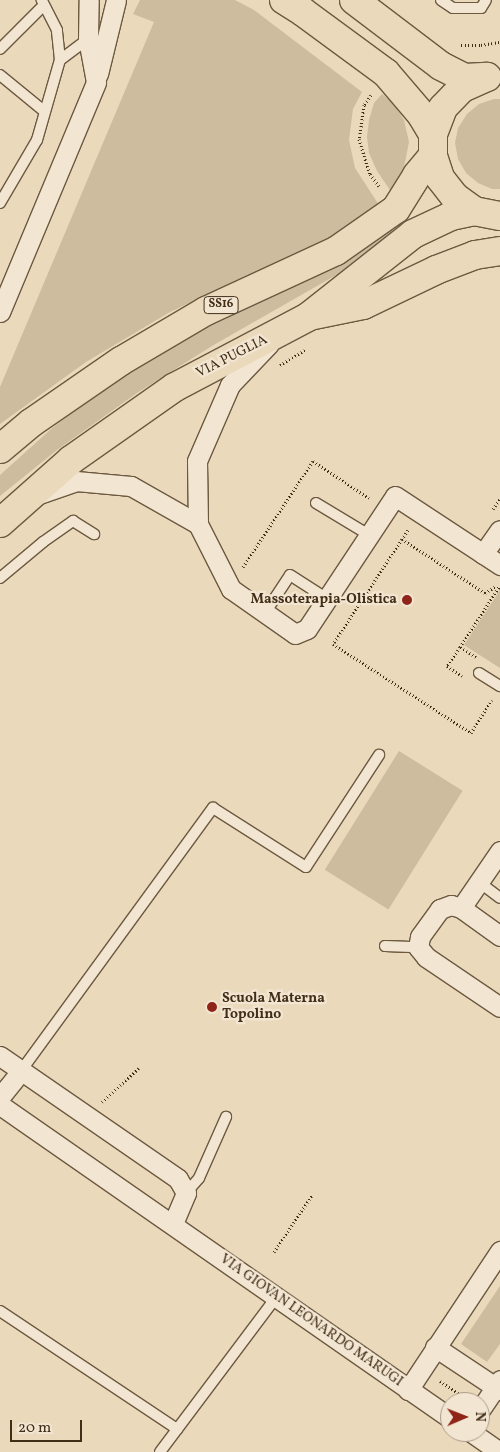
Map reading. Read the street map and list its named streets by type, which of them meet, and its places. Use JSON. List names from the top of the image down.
{
  "streets": {
    "main road": ["SS16", "VIA PUGLIA"],
    "street": ["VIA GIOVAN LEONARDO MARUGI"]
  },
  "places": ["Massoterapia-Olistica", "Scuola Materna Topolino"],
  "scale_bar": "20 m",
  "north": "right"
}
